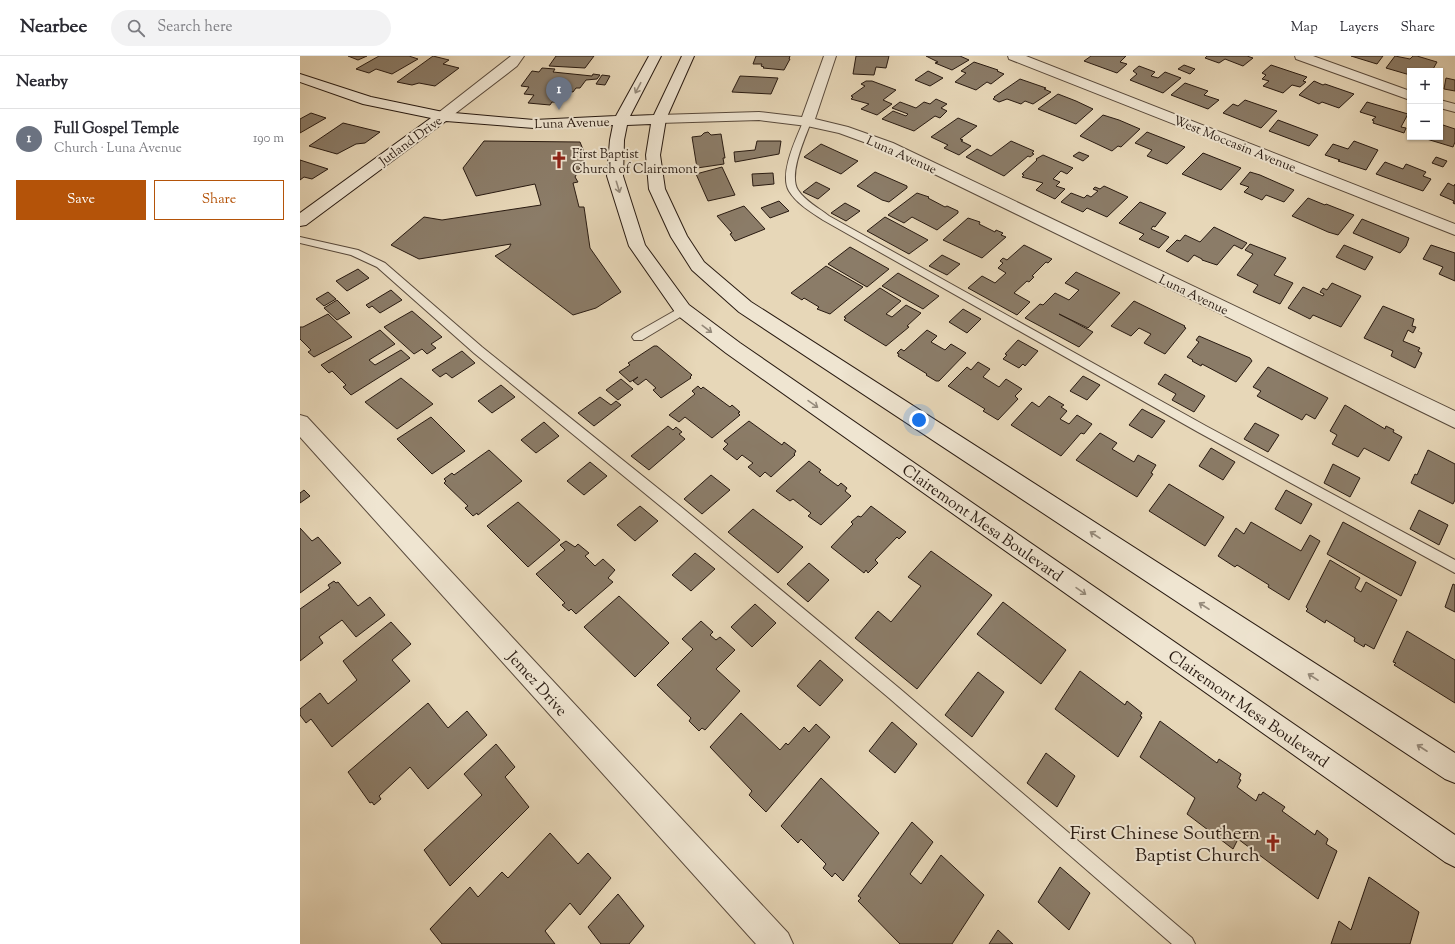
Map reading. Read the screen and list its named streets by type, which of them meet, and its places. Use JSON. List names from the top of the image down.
{
  "streets": {
    "street": [
      "Luna Avenue",
      "Jutland Drive",
      "West Moccasin Avenue",
      "Clairemont Mesa Boulevard",
      "Jemez Drive"
    ]
  },
  "crossings": [
    ["Luna Avenue", "Jutland Drive"],
    ["Luna Avenue", "Clairemont Mesa Boulevard"]
  ],
  "places": {
    "church": ["First Baptist Church of Clairemont", "First Chinese Southern Baptist Church"]
  },
  "page": {
    "header": "Nearbee",
    "search": "Search here",
    "nav": ["Map", "Layers", "Share"],
    "heading": "Nearby",
    "map_buttons": ["+", "−"],
    "pins": "1",
    "list": [
      {
        "mark": "1",
        "name": "Full Gospel Temple",
        "note": "Church · Luna Avenue",
        "value": "190 m"
      }
    ],
    "buttons": ["Save", "Share"]
  }
}
